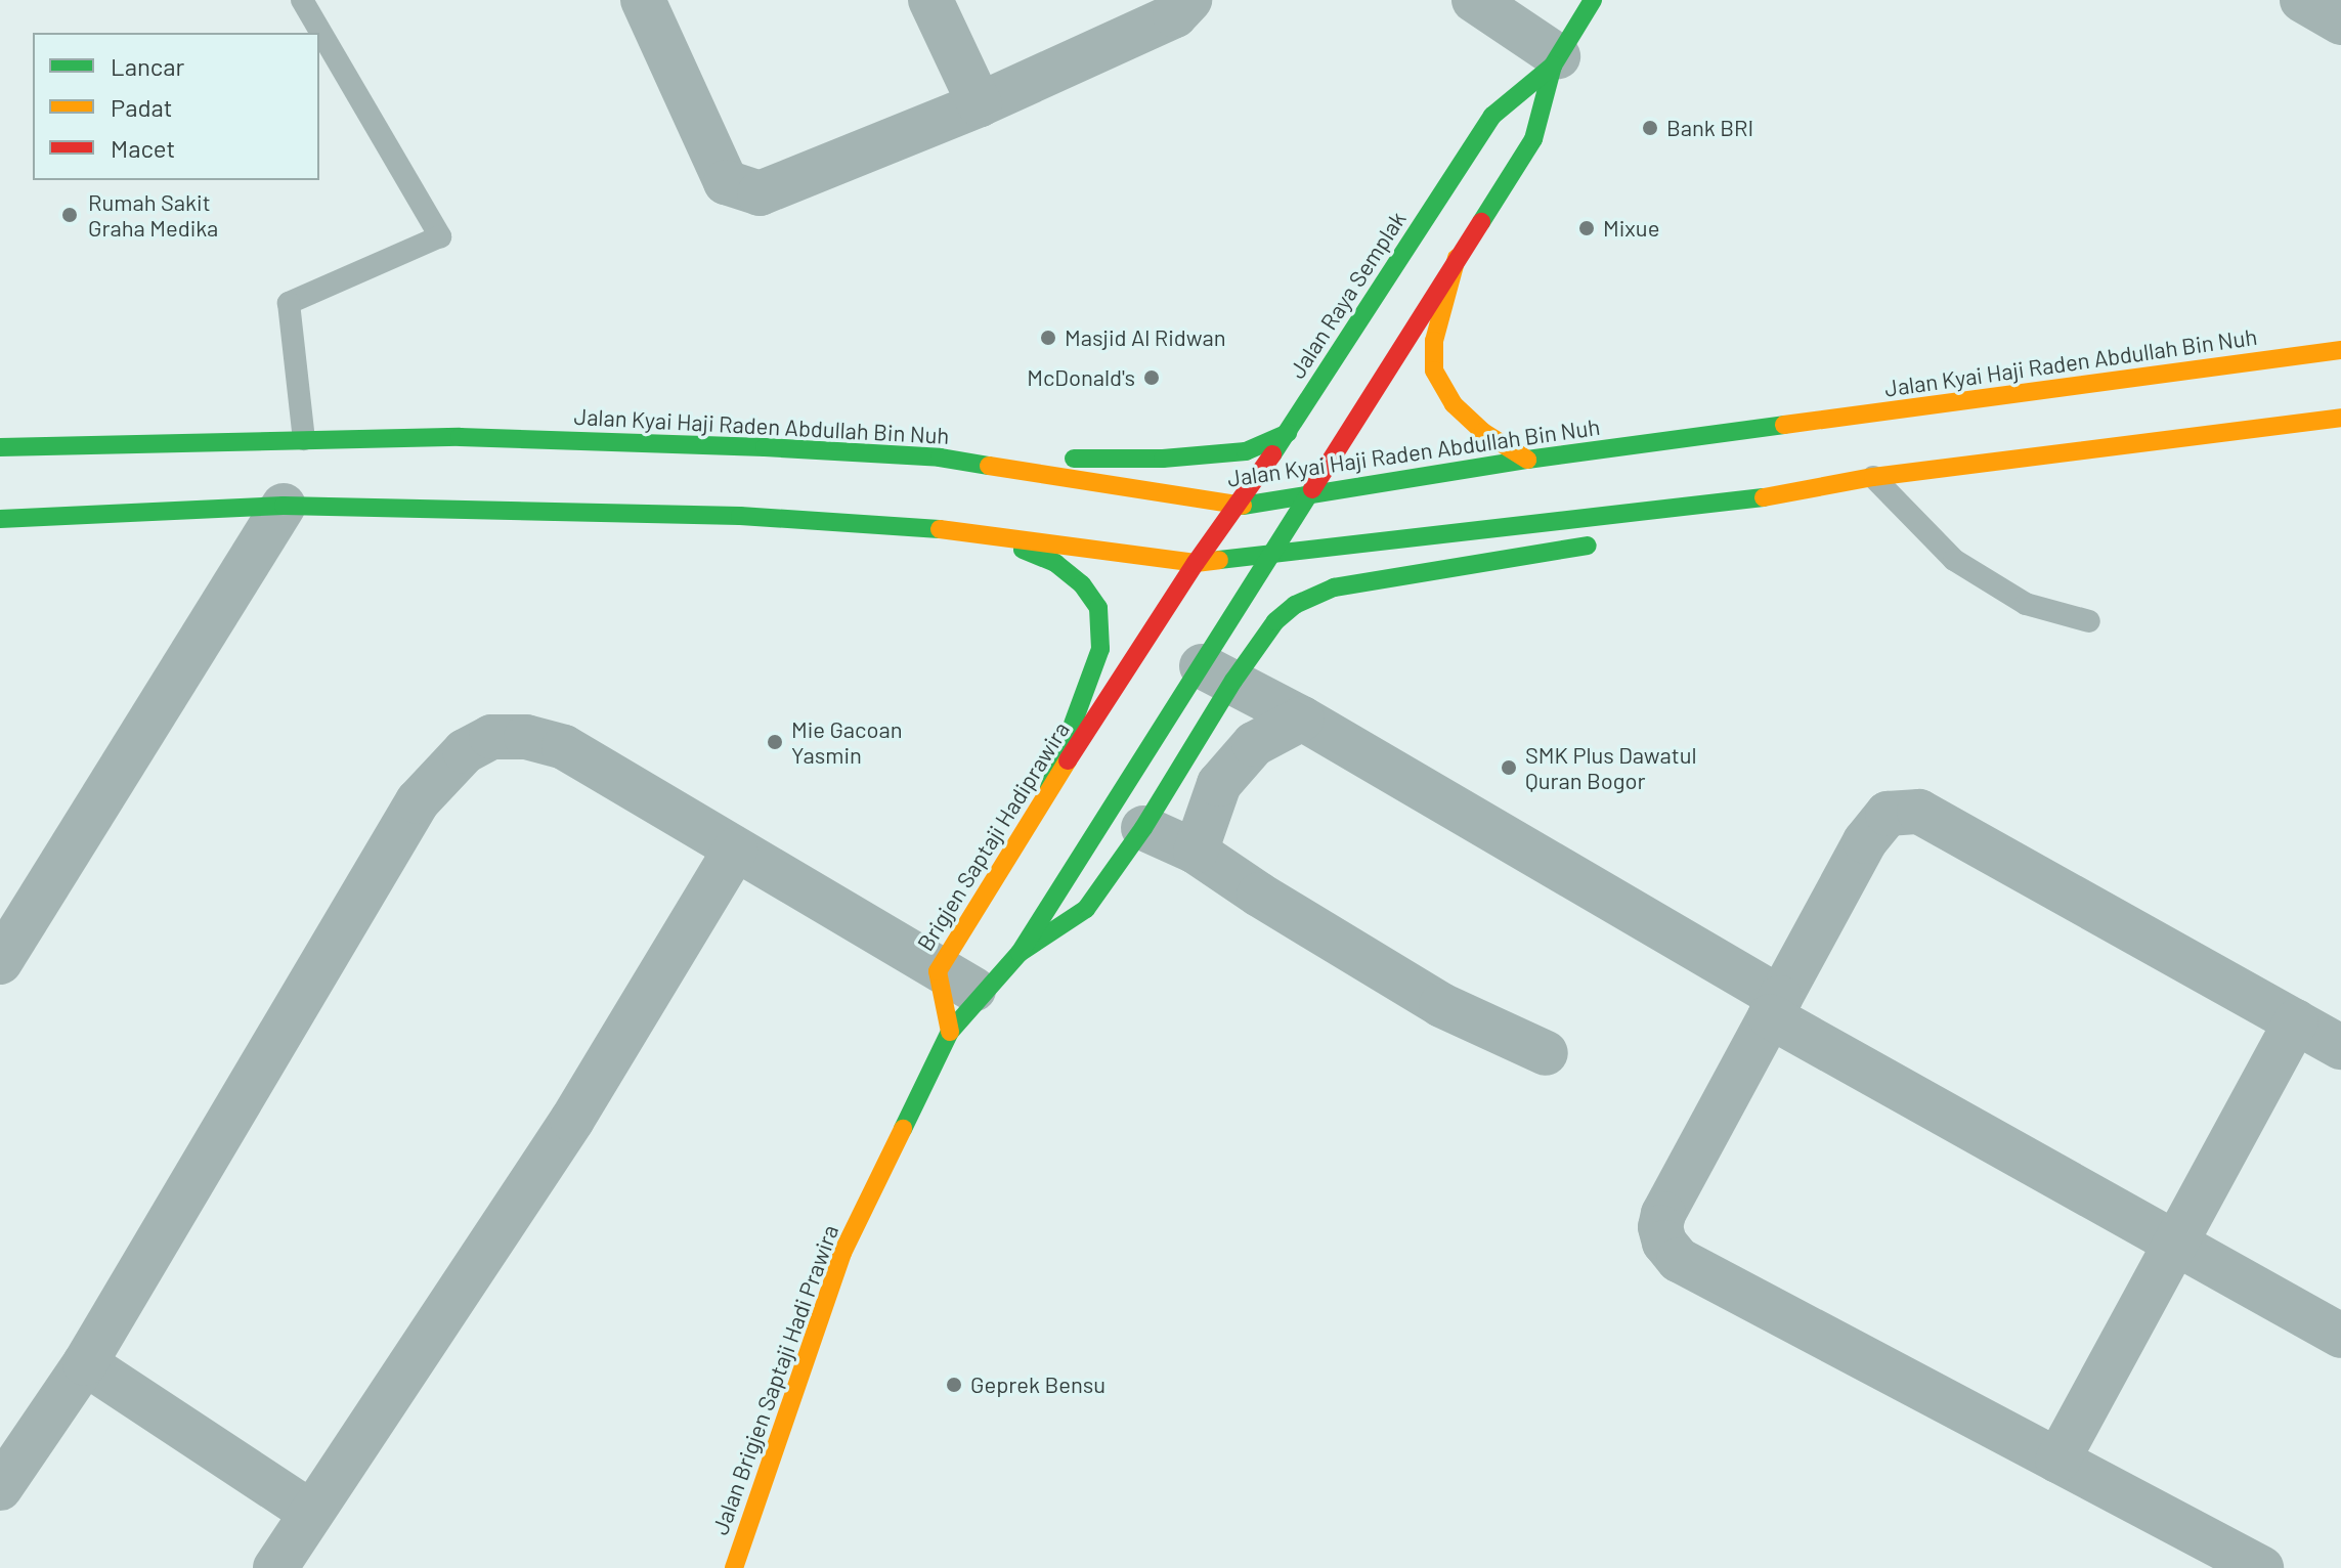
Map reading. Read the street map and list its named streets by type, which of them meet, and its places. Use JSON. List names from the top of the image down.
{
  "streets": {
    "main road": [
      "Jalan Raya Semplak",
      "Jalan Kyai Haji Raden Abdullah Bin Nuh",
      "Brigjen Saptaji Hadiprawira",
      "Jalan Brigjen Saptaji Hadi Prawira"
    ]
  },
  "crossings": [
    ["Jalan Raya Semplak", "Jalan Kyai Haji Raden Abdullah Bin Nuh"],
    ["Jalan Raya Semplak", "Brigjen Saptaji Hadiprawira"],
    ["Brigjen Saptaji Hadiprawira", "Jalan Brigjen Saptaji Hadi Prawira"]
  ],
  "places": [
    "Bank BRI",
    "Rumah Sakit Graha Medika",
    "Mixue",
    "Masjid Al Ridwan",
    "McDonald's",
    "Mie Gacoan Yasmin",
    "SMK Plus Dawatul Quran Bogor",
    "Geprek Bensu"
  ],
  "legend": ["Lancar", "Padat", "Macet"]
}
